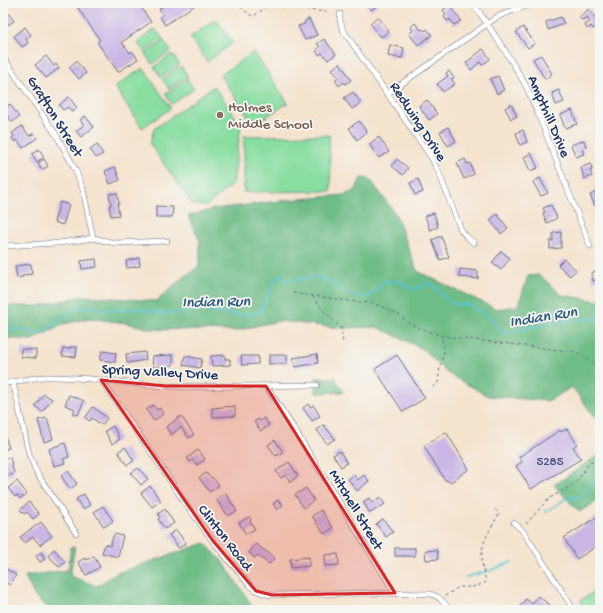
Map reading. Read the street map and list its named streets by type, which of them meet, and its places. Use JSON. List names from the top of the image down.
{
  "streets": {
    "street": [
      "Grafton Street",
      "Ampthill Drive",
      "Redwing Drive",
      "Spring Valley Drive",
      "Mitchell Street",
      "Clinton Road"
    ]
  },
  "crossings": [
    ["Spring Valley Drive", "Mitchell Street"],
    ["Spring Valley Drive", "Clinton Road"],
    ["Mitchell Street", "Clinton Road"]
  ],
  "water": ["Indian Run"],
  "places": ["Holmes Middle School"],
  "house_numbers": ["5285"]
}
